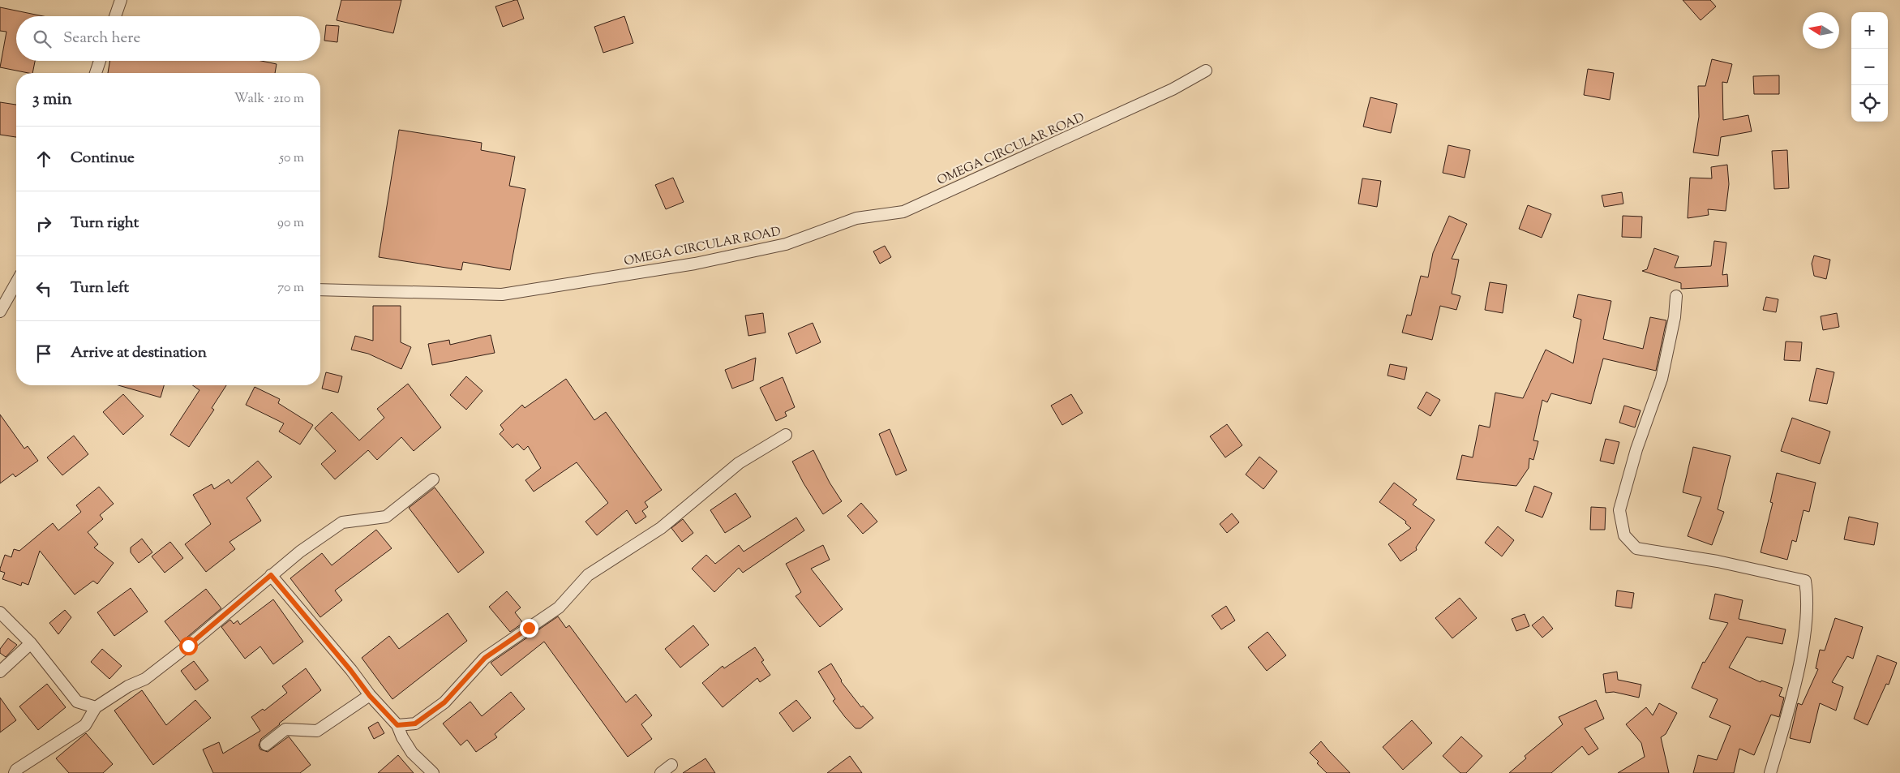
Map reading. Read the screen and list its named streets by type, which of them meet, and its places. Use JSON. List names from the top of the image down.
{
  "streets": {
    "street": ["OMEGA CIRCULAR ROAD"]
  },
  "north": "left",
  "page": {
    "map_buttons": ["+", "−"],
    "search": "Search here",
    "heading": ["3 min", "Walk · 210 m"],
    "list": [
      ["Continue", "50 m"],
      ["Turn right", "90 m"],
      ["Turn left", "70 m"],
      "Arrive at destination"
    ]
  }
}
